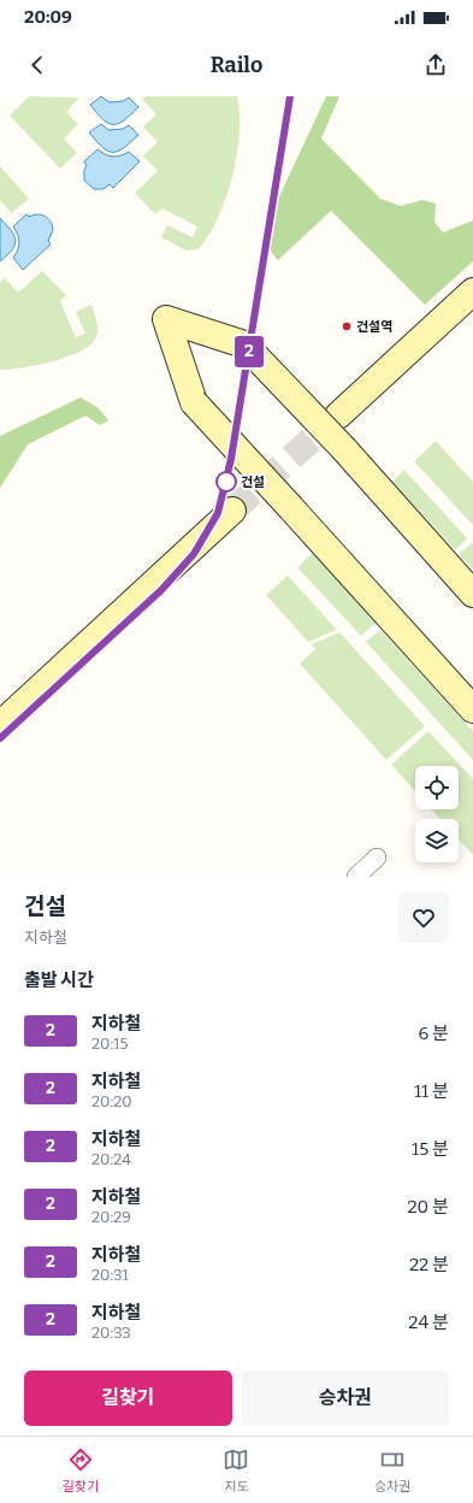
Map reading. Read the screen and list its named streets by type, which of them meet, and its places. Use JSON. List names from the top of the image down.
{
  "places": ["건설역", "건설"],
  "lines": ["metro line 2"],
  "page": {
    "status": "20:09",
    "header": "Railo",
    "on_map": "2",
    "heading": [
      ["건설", "지하철"],
      "출발 시간"
    ],
    "list": [
      {
        "mark": "2",
        "name": "지하철",
        "note": "20:15",
        "value": "6 분"
      },
      {
        "mark": "2",
        "name": "지하철",
        "note": "20:20",
        "value": "11 분"
      },
      {
        "mark": "2",
        "name": "지하철",
        "note": "20:24",
        "value": "15 분"
      },
      {
        "mark": "2",
        "name": "지하철",
        "note": "20:29",
        "value": "20 분"
      },
      {
        "mark": "2",
        "name": "지하철",
        "note": "20:31",
        "value": "22 분"
      },
      {
        "mark": "2",
        "name": "지하철",
        "note": "20:33",
        "value": "24 분"
      }
    ],
    "buttons": ["길찾기", "승차권"],
    "tabs": ["길찾기", "지도", "승차권"]
  }
}
